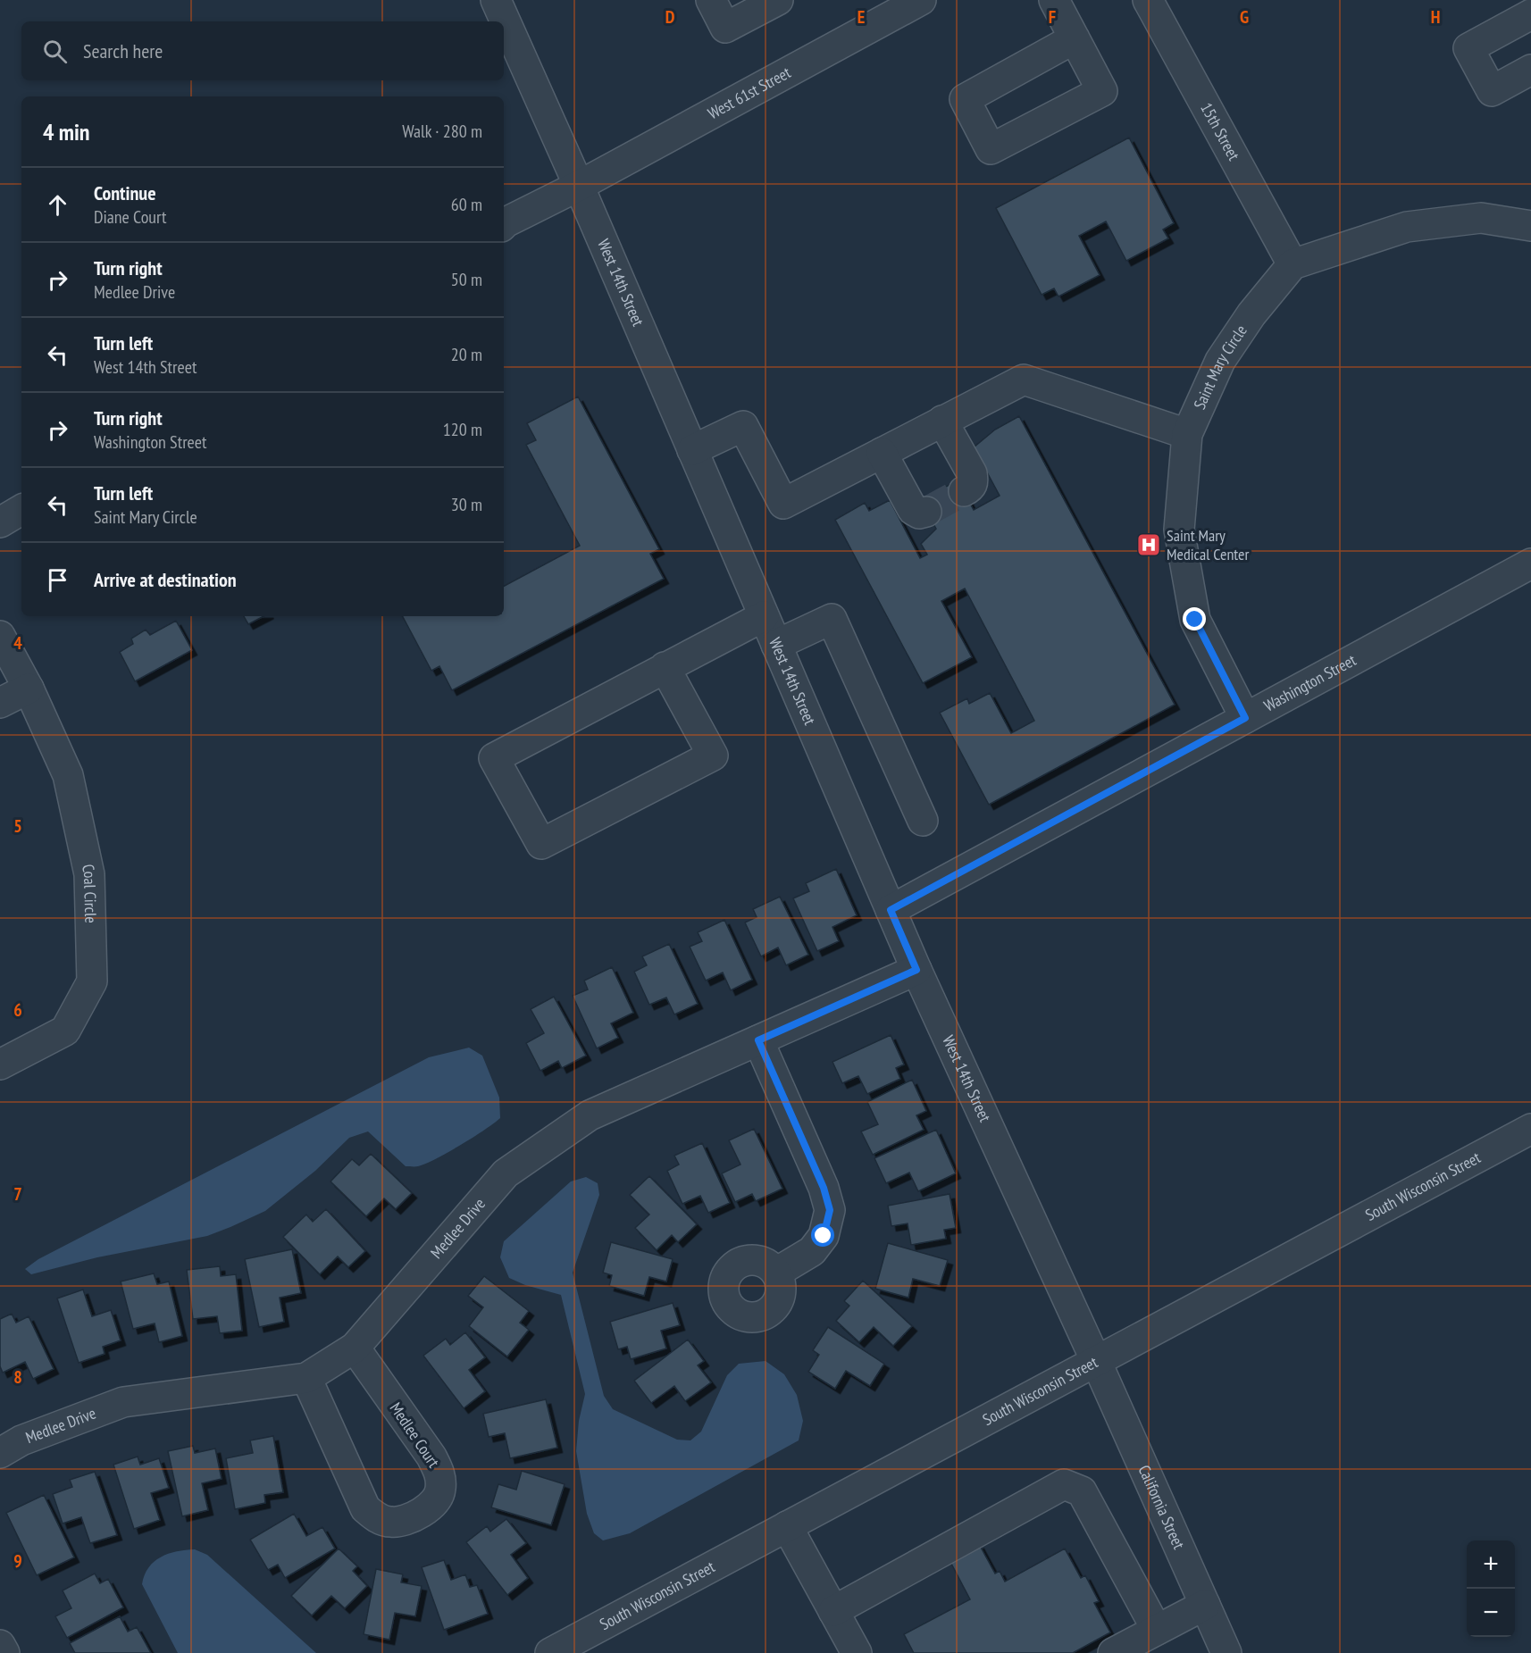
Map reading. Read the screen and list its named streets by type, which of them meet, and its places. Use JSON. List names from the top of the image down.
{
  "streets": {
    "street": [
      "West 61st Street",
      "15th Street",
      "West 14th Street",
      "Saint Mary Circle",
      "Washington Street",
      "Coal Circle",
      "South Wisconsin Street",
      "Medlee Drive",
      "Medlee Court",
      "California Street"
    ]
  },
  "crossings": [
    ["West 61st Street", "West 14th Street"],
    ["15th Street", "Saint Mary Circle"],
    ["West 14th Street", "Washington Street"],
    ["West 14th Street", "South Wisconsin Street"],
    ["West 14th Street", "Medlee Drive"],
    ["West 14th Street", "California Street"],
    ["Saint Mary Circle", "Washington Street"],
    ["South Wisconsin Street", "California Street"],
    ["Medlee Drive", "Medlee Court"]
  ],
  "places": {
    "hospital": ["Saint Mary Medical Center"]
  },
  "page": {
    "search": "Search here",
    "heading": ["4 min", "Walk · 280 m"],
    "list": [
      ["Continue", "Diane Court", "60 m"],
      ["Turn right", "Medlee Drive", "50 m"],
      ["Turn left", "West 14th Street", "20 m"],
      ["Turn right", "Washington Street", "120 m"],
      ["Turn left", "Saint Mary Circle", "30 m"],
      "Arrive at destination"
    ],
    "map_buttons": ["+", "−"]
  },
  "grid": {
    "columns": [
      "D",
      "E",
      "F",
      "G",
      "H"
    ],
    "rows": [
      "4",
      "5",
      "6",
      "7",
      "8",
      "9"
    ]
  }
}
